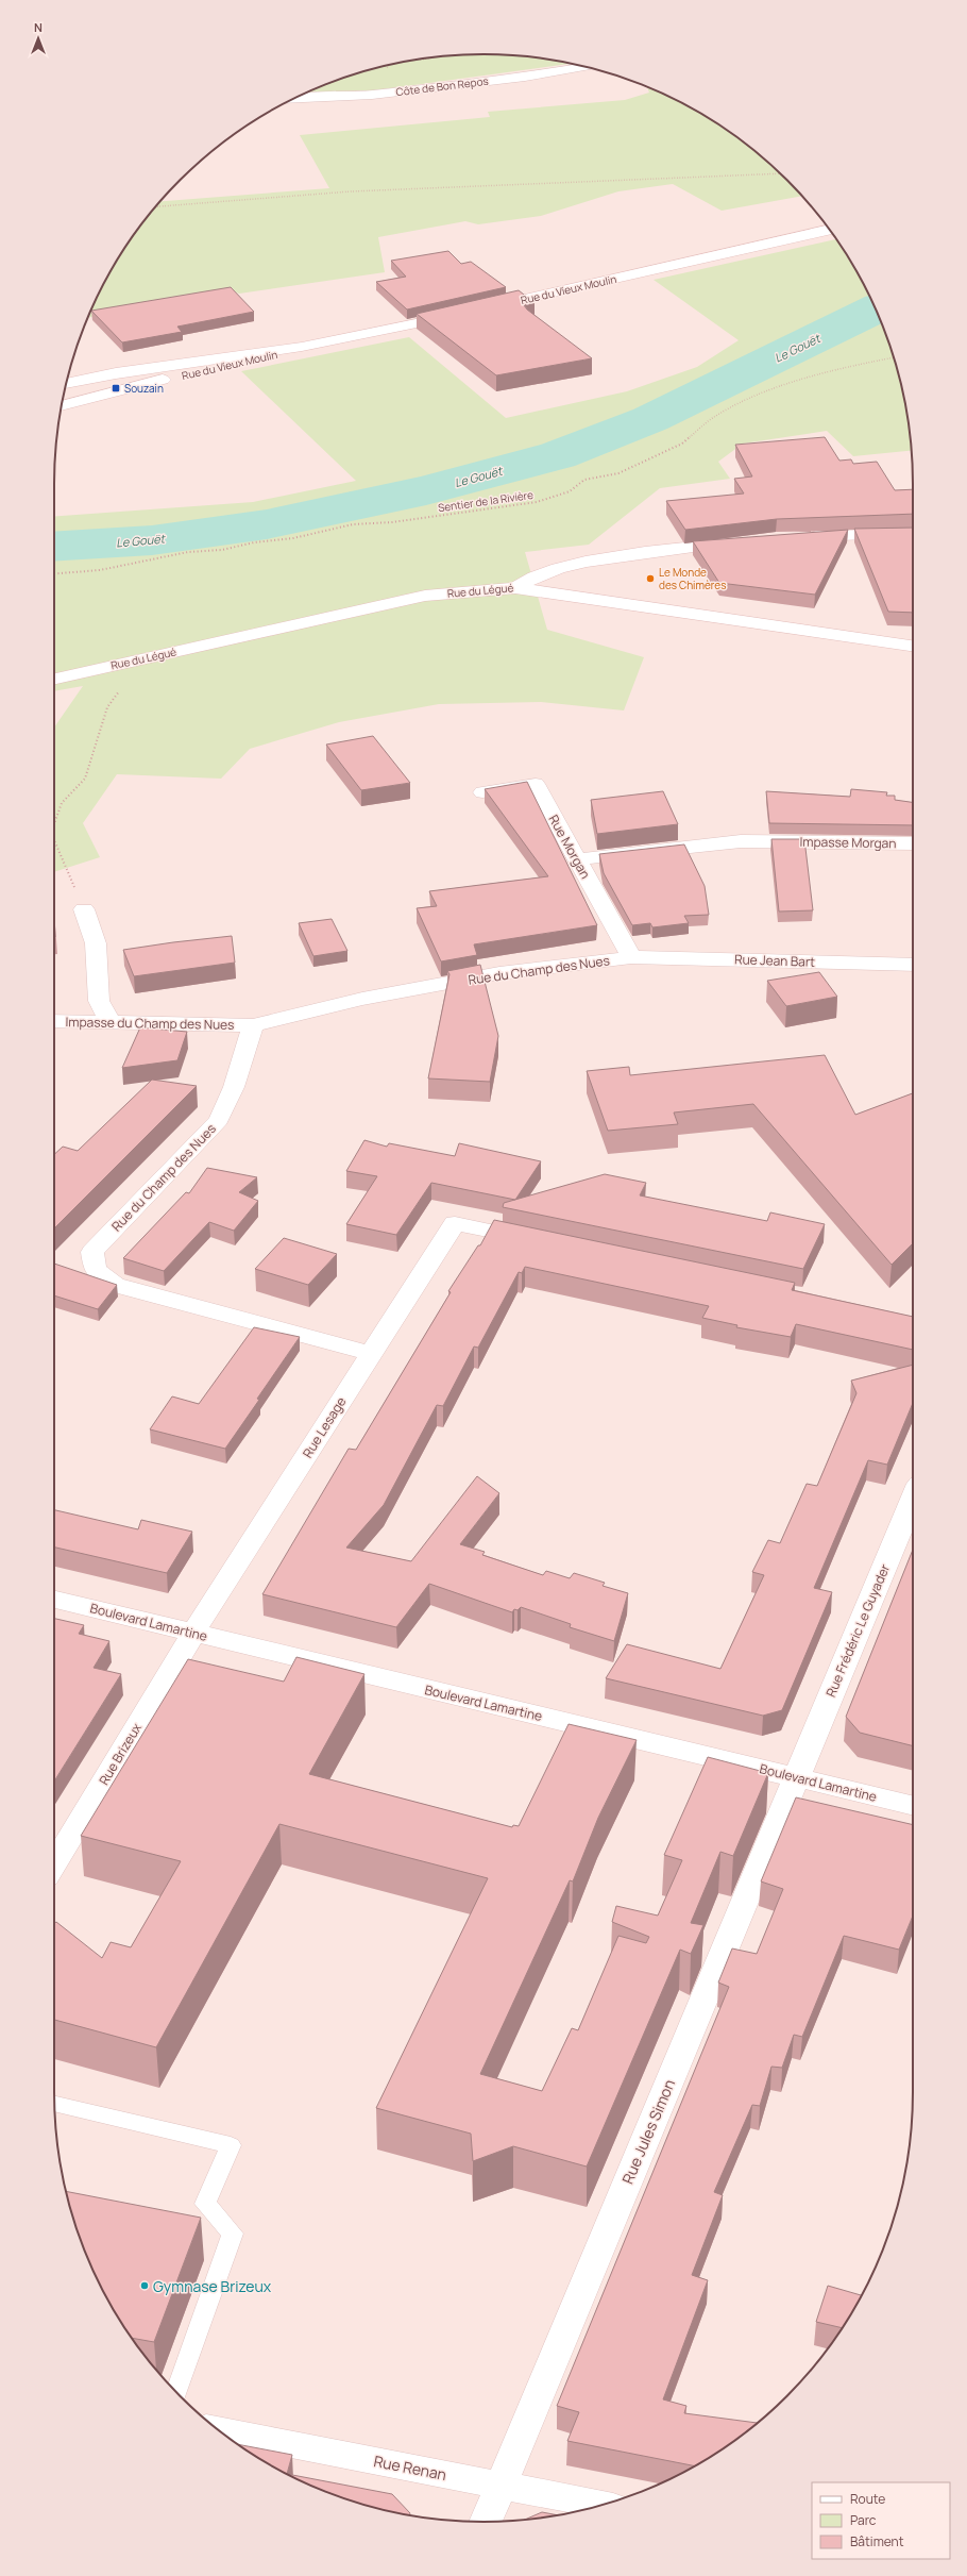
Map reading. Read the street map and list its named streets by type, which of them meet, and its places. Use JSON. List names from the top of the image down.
{
  "streets": {
    "street": [
      "Côte de Bon Repos",
      "Rue du Vieux Moulin",
      "Rue du Légué",
      "Impasse Morgan",
      "Rue Morgan",
      "Rue Jean Bart",
      "Rue du Champ des Nues",
      "Impasse du Champ des Nues",
      "Rue Lesage",
      "Boulevard Lamartine",
      "Rue Frédéric Le Guyader",
      "Rue Brizeux",
      "Rue Jules Simon",
      "Rue Renan"
    ],
    "path": ["Sentier de la Rivière"]
  },
  "crossings": [
    ["Impasse Morgan", "Rue Morgan"],
    ["Rue Morgan", "Rue Jean Bart"],
    ["Rue Morgan", "Rue du Champ des Nues"],
    ["Rue Jean Bart", "Rue du Champ des Nues"],
    ["Rue du Champ des Nues", "Impasse du Champ des Nues"],
    ["Rue du Champ des Nues", "Rue Lesage"],
    ["Rue Lesage", "Boulevard Lamartine"],
    ["Rue Lesage", "Rue Brizeux"],
    ["Boulevard Lamartine", "Rue Frédéric Le Guyader"],
    ["Boulevard Lamartine", "Rue Brizeux"],
    ["Boulevard Lamartine", "Rue Jules Simon"],
    ["Rue Frédéric Le Guyader", "Rue Jules Simon"],
    ["Rue Jules Simon", "Rue Renan"]
  ],
  "water": ["Le Gouët"],
  "places": {
    "transit": ["Souzain"],
    "other": ["Le Monde des Chimères", "Gymnase Brizeux"]
  },
  "legend": ["Route", "Parc", "Bâtiment"],
  "north": "top"
}
